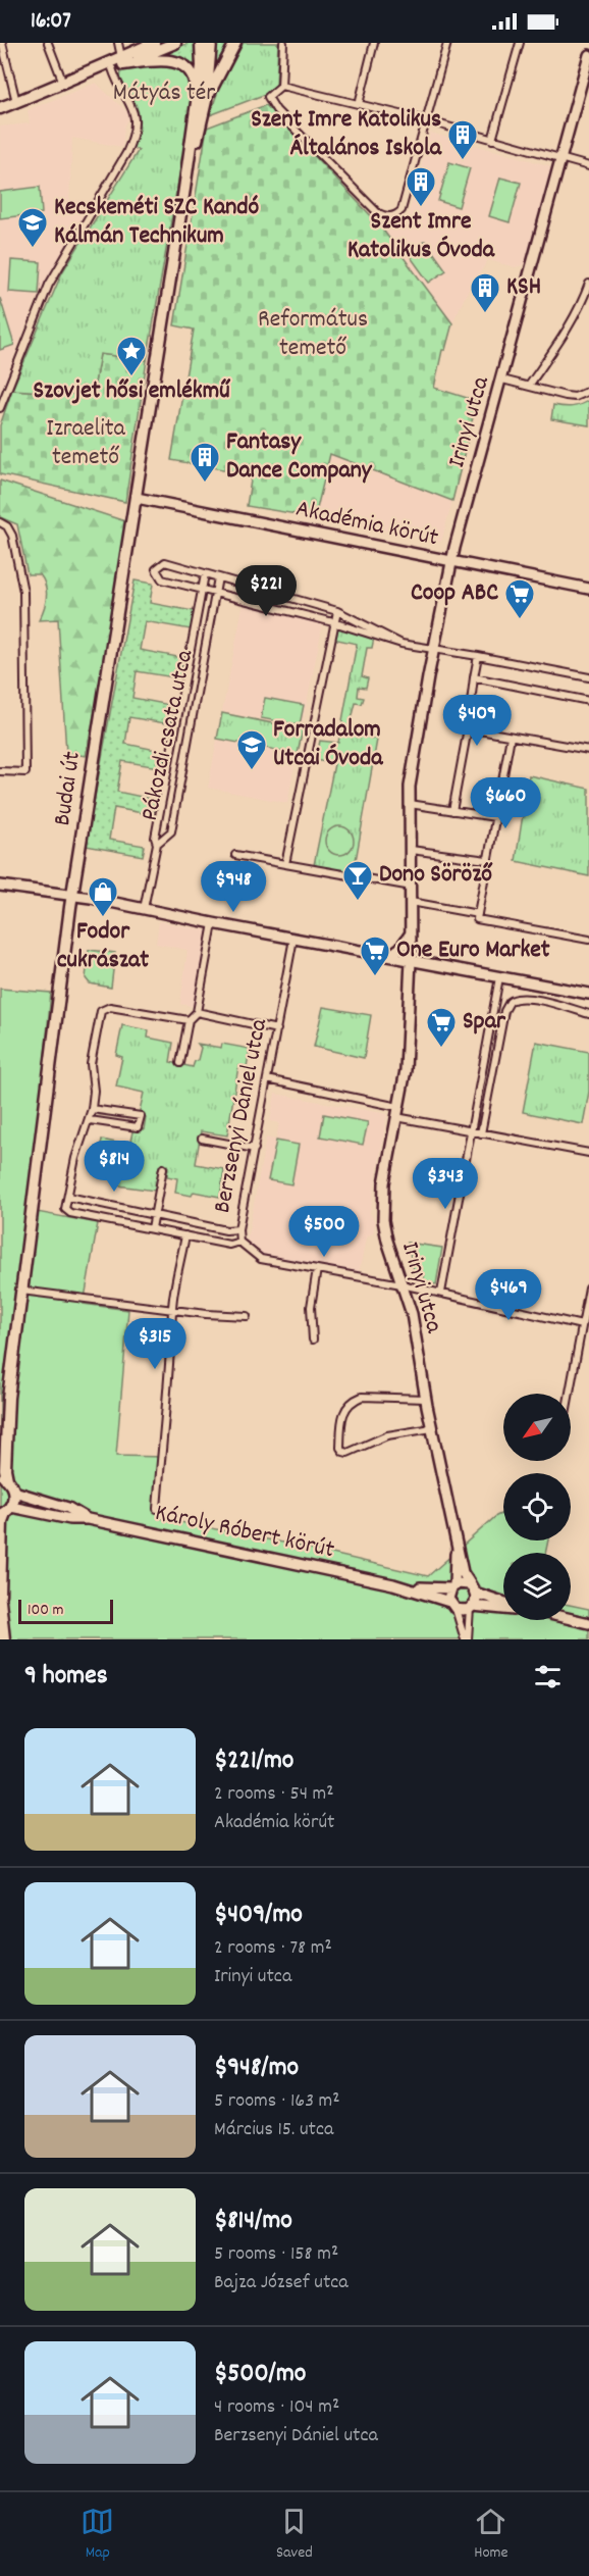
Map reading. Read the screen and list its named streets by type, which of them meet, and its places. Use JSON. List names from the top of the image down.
{
  "streets": {
    "main road": ["Budai út"],
    "street": [
      "Irinyi utca",
      "Akadémia körút",
      "Pákozdi csata utca",
      "Berzsenyi Dániel utca",
      "Károly Róbert körút"
    ]
  },
  "crossings": [
    ["Irinyi utca", "Akadémia körút"],
    ["Irinyi utca", "Berzsenyi Dániel utca"],
    ["Irinyi utca", "Károly Róbert körút"],
    ["Akadémia körút", "Budai út"]
  ],
  "parks": ["Mátyás tér", "Református temető", "Izraelita temető"],
  "places": {
    "building": [
      "Szent Imre Katolikus Általános Iskola",
      "Szent Imre Katolikus Óvoda",
      "KSH",
      "Fantasy Dance Company"
    ],
    "school or university": ["Kecskeméti SZC Kandó Kálmán Technikum", "Forradalom Utcai Óvoda"],
    "place": ["Szovjet hősi emlékmű"],
    "supermarket": ["Coop ABC", "One Euro Market", "Spar"],
    "bar": ["Dono Söröző"],
    "shop": ["Fodor cukrászat"]
  },
  "scale_bar": "100 m",
  "north": "bottom left",
  "page": {
    "status": "16:07",
    "price": [
      "$221",
      "$409",
      "$660",
      "$948",
      "$814",
      "$343",
      "$500",
      "$469",
      "$315"
    ],
    "scale": "100 m",
    "heading": "9 homes",
    "list": [
      {
        "name": "$221/mo",
        "note": "2 rooms · 54 m² · Akadémia körút"
      },
      {
        "name": "$409/mo",
        "note": "2 rooms · 78 m² · Irinyi utca"
      },
      {
        "name": "$948/mo",
        "note": "5 rooms · 163 m² · Március 15. utca"
      },
      {
        "name": "$814/mo",
        "note": "5 rooms · 158 m² · Bajza József utca"
      },
      {
        "name": "$500/mo",
        "note": "4 rooms · 104 m² · Berzsenyi Dániel utca"
      }
    ],
    "tabs": ["Map", "Saved", "Home"]
  }
}
